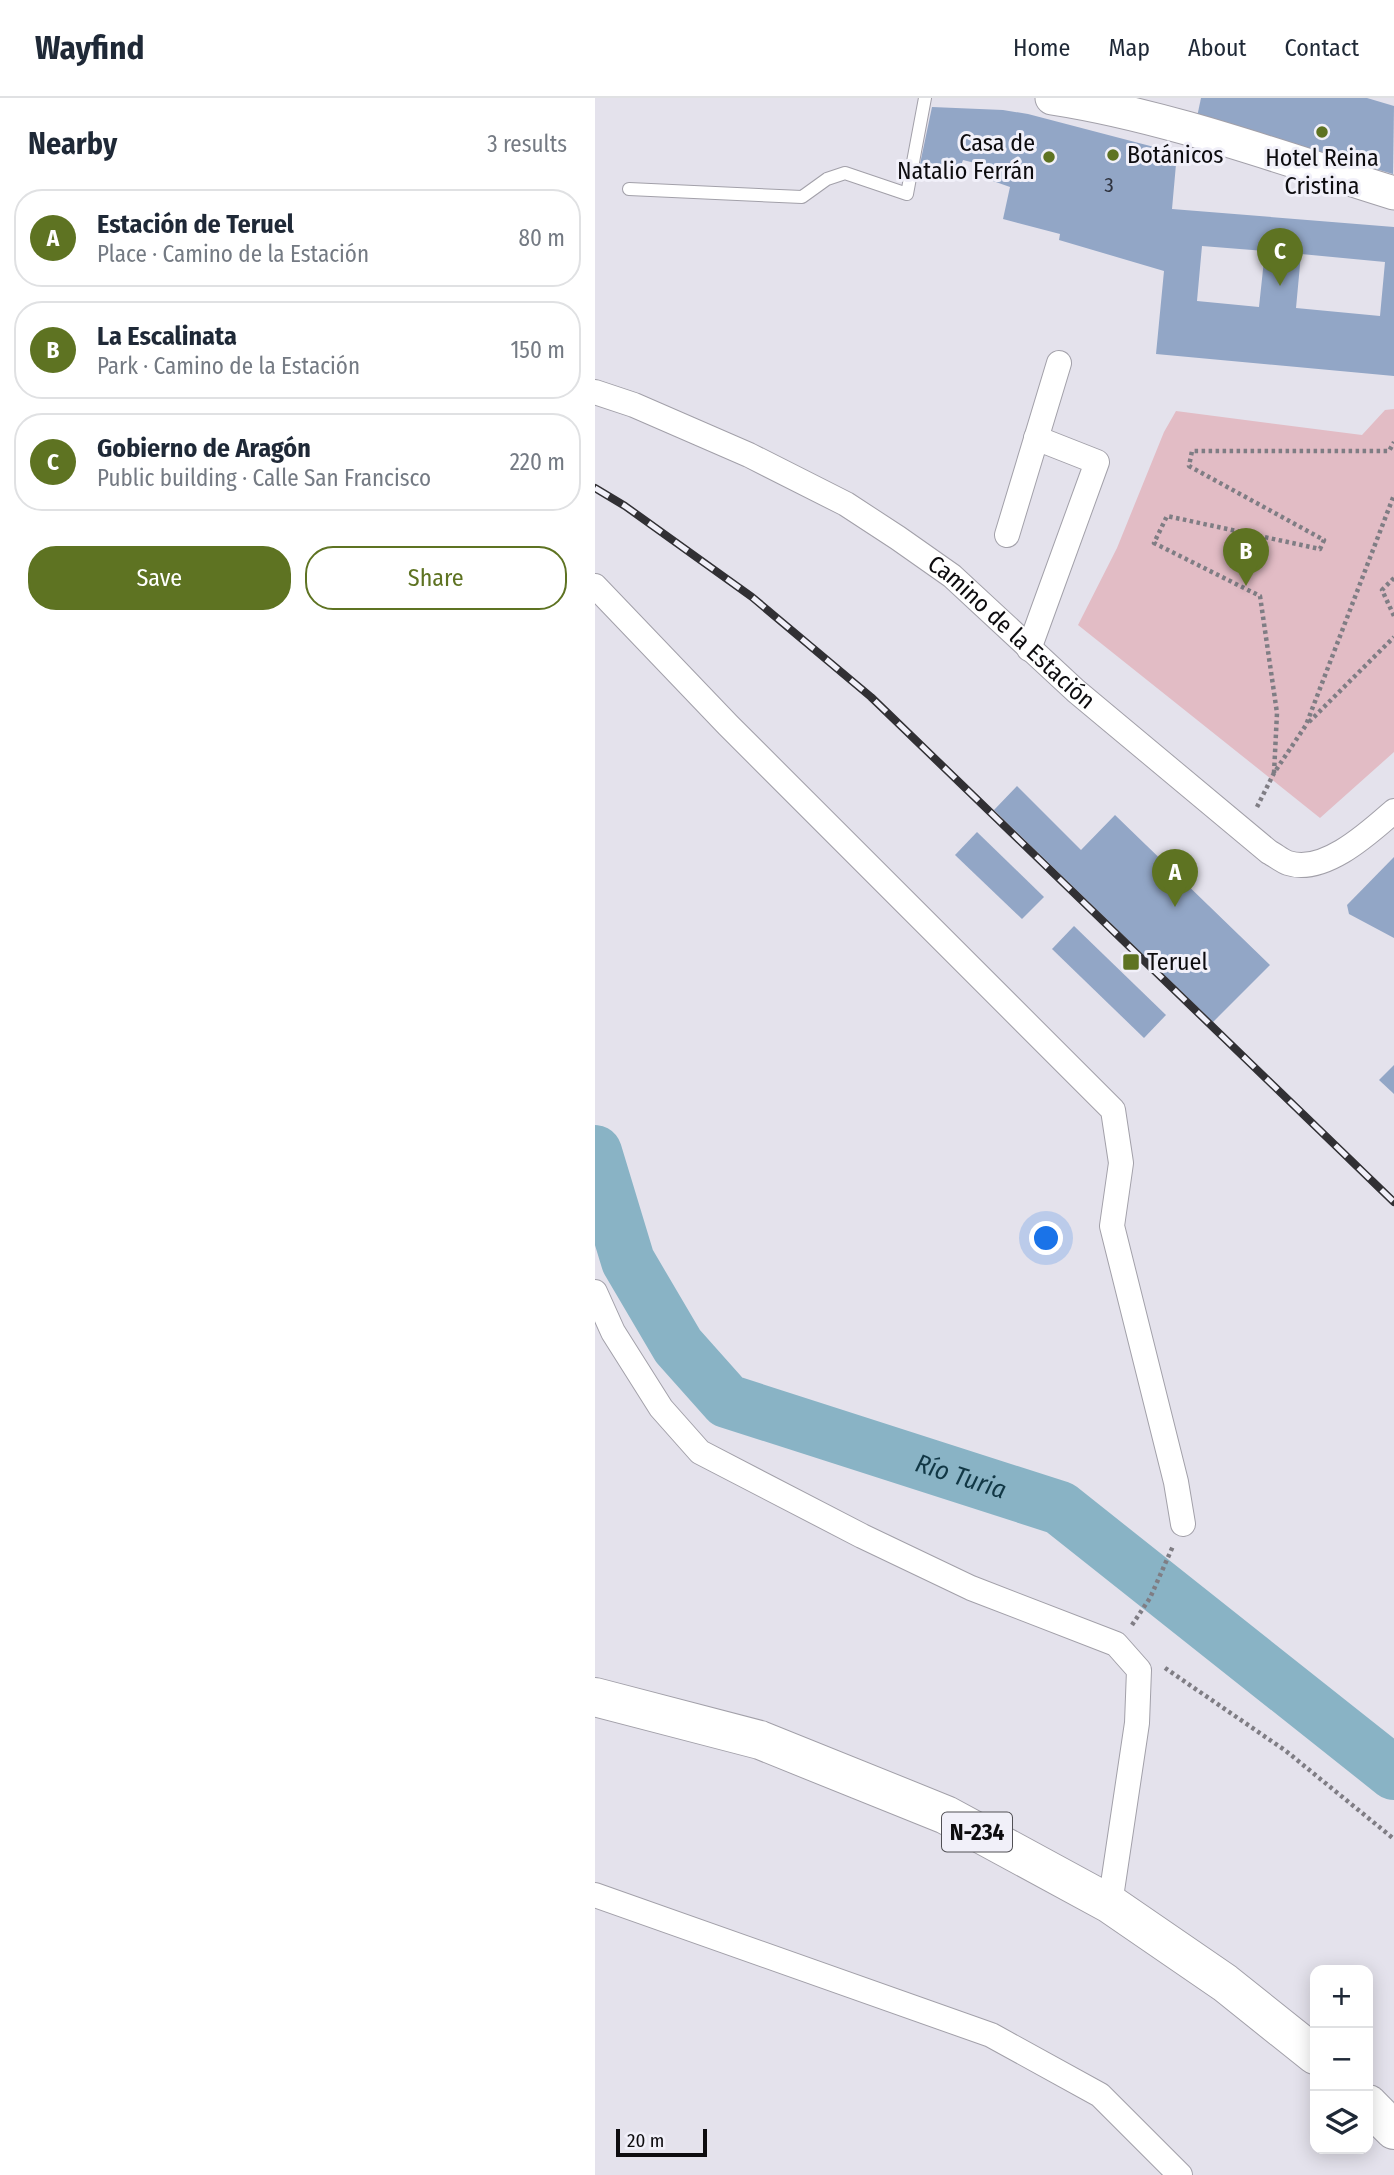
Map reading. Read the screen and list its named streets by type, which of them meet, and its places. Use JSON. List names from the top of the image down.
{
  "streets": {
    "highway": ["N-234"],
    "street": ["Camino de la Estación"]
  },
  "water": ["Río Turia"],
  "places": {
    "other": ["Hotel Reina Cristina", "Botánicos", "Casa de Natalio Ferrán"],
    "transit": ["Teruel"]
  },
  "house_numbers": ["3"],
  "scale_bar": "20 m",
  "page": {
    "header": "Wayfind",
    "nav": [
      "Home",
      "Map",
      "About",
      "Contact"
    ],
    "heading": ["Nearby", "3 results"],
    "list": [
      {
        "mark": "A",
        "name": "Estación de Teruel",
        "note": "Place · Camino de la Estación",
        "value": "80 m"
      },
      {
        "mark": "B",
        "name": "La Escalinata",
        "note": "Park · Camino de la Estación",
        "value": "150 m"
      },
      {
        "mark": "C",
        "name": "Gobierno de Aragón",
        "note": "Public building · Calle San Francisco",
        "value": "220 m"
      }
    ],
    "pins": ["C", "B", "A"],
    "buttons": ["Save", "Share"],
    "map_buttons": ["+", "−"],
    "scale": "20 m"
  }
}
